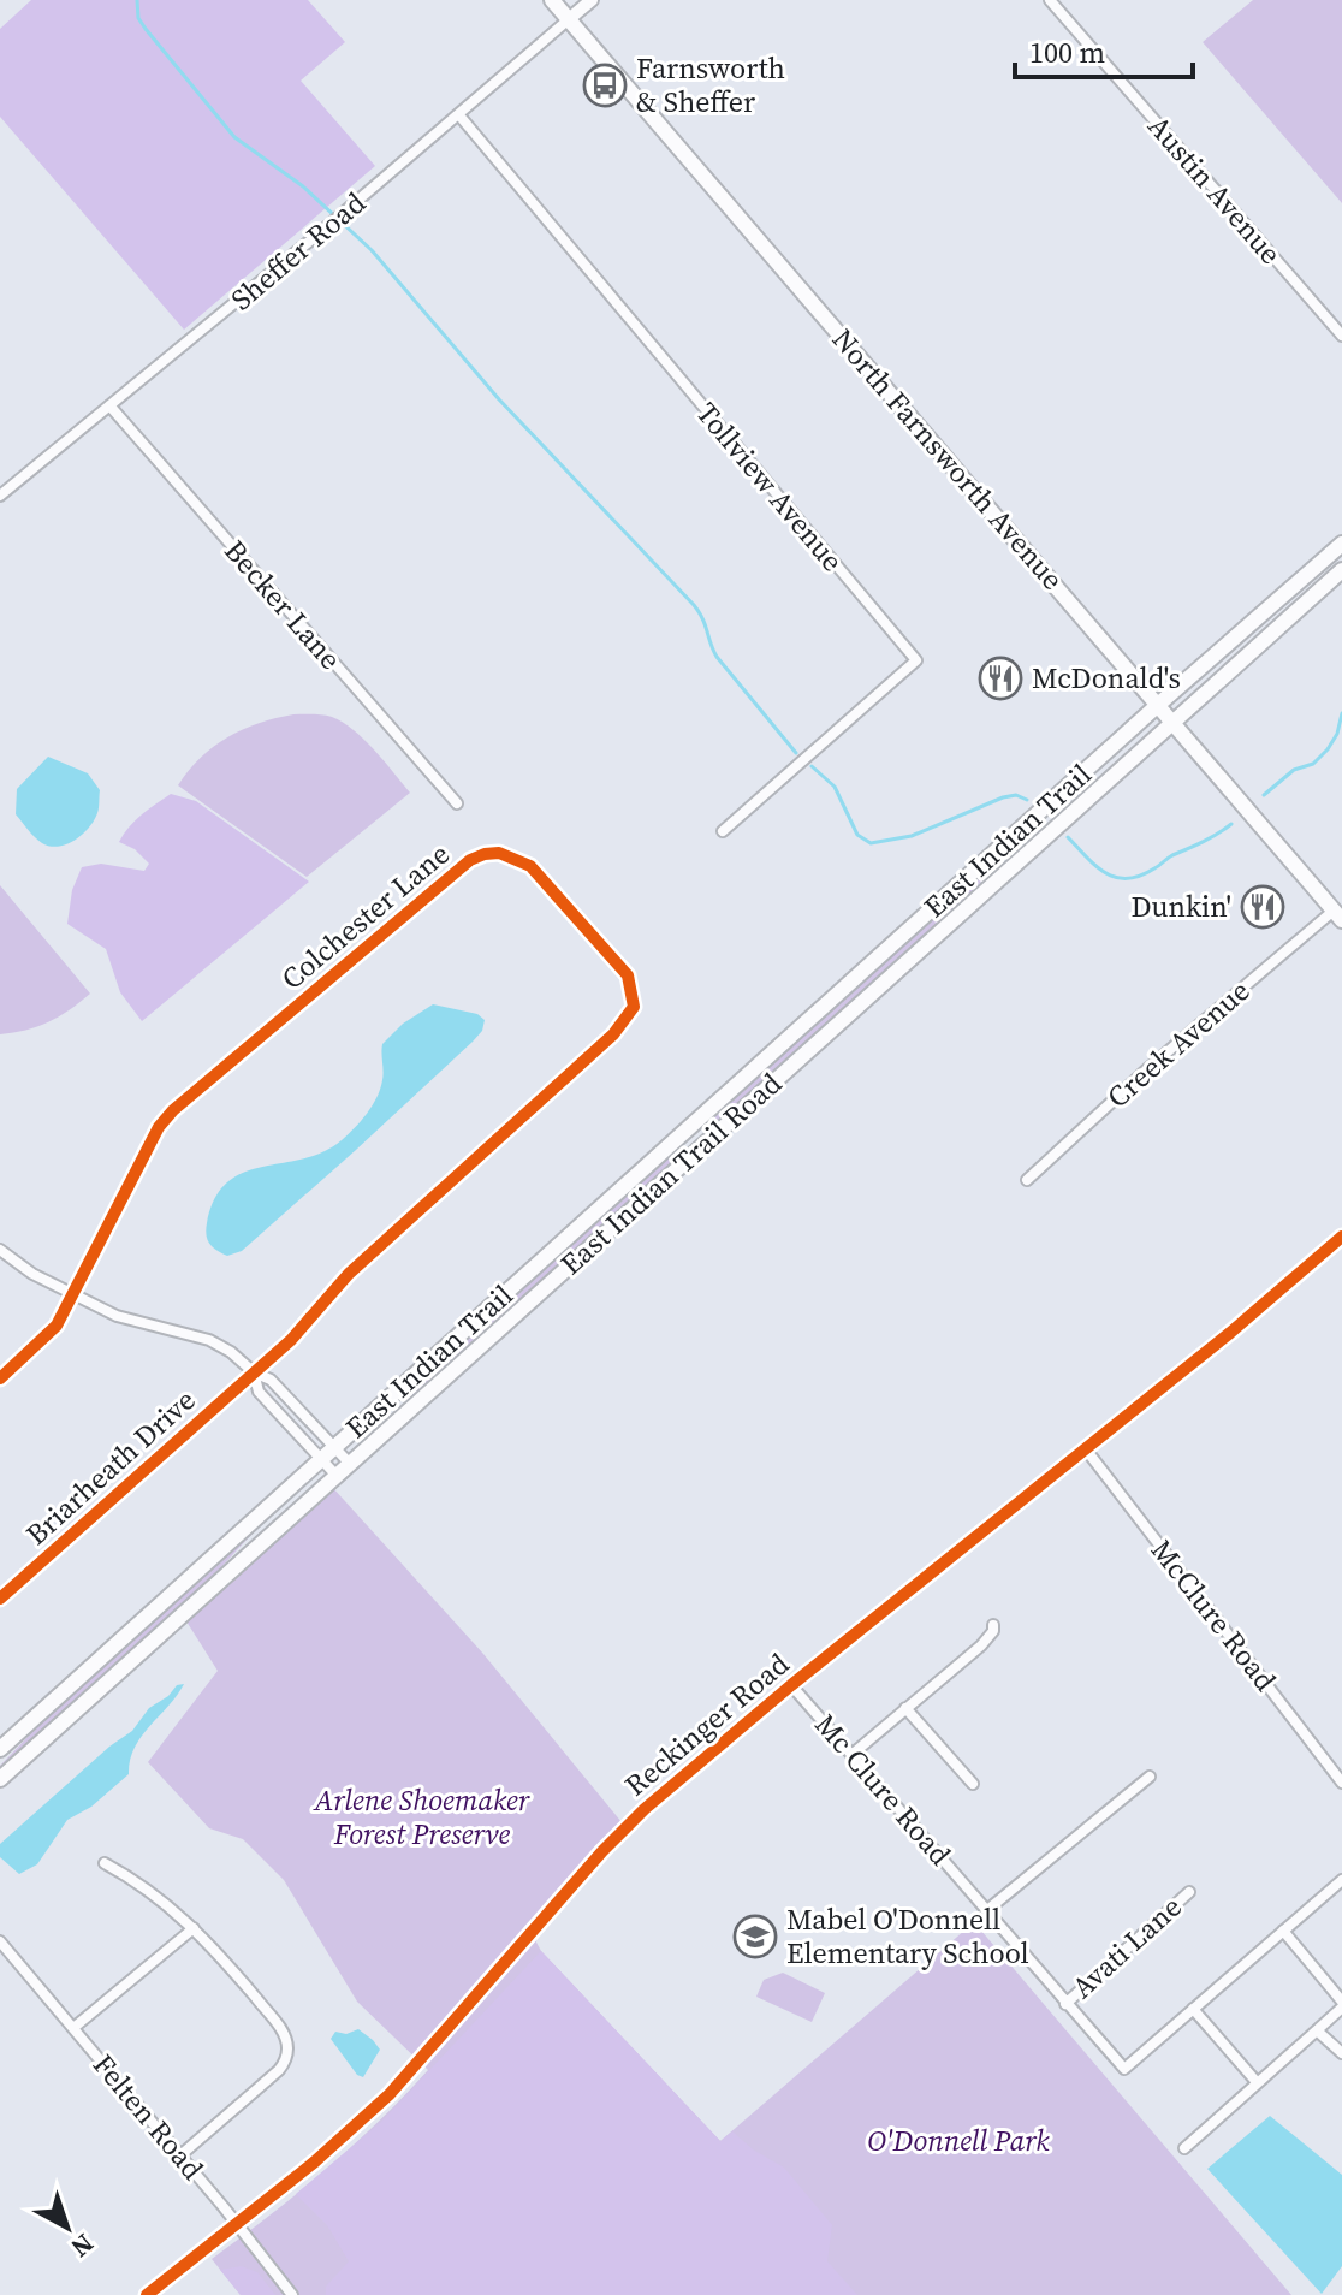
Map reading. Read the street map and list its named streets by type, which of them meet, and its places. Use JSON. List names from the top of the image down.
{
  "streets": {
    "main road": ["North Farnsworth Avenue", "East Indian Trail", "East Indian Trail Road"],
    "street": [
      "Austin Avenue",
      "Sheffer Road",
      "Tollview Avenue",
      "Becker Lane",
      "Colchester Lane",
      "Creek Avenue",
      "Briarheath Drive",
      "McClure Road",
      "Reckinger Road",
      "Mc Clure Road",
      "Avati Lane",
      "Felten Road"
    ]
  },
  "crossings": [
    ["Sheffer Road", "North Farnsworth Avenue"],
    ["Sheffer Road", "Tollview Avenue"],
    ["Sheffer Road", "Becker Lane"],
    ["North Farnsworth Avenue", "East Indian Trail"],
    ["North Farnsworth Avenue", "Creek Avenue"],
    ["North Farnsworth Avenue", "East Indian Trail Road"],
    ["Colchester Lane", "Briarheath Drive"],
    ["McClure Road", "Reckinger Road"],
    ["Reckinger Road", "Mc Clure Road"],
    ["Reckinger Road", "Felten Road"],
    ["Mc Clure Road", "Avati Lane"]
  ],
  "parks": ["Arlene Shoemaker Forest Preserve", "O'Donnell Park"],
  "places": {
    "bus stop": ["Farnsworth & Sheffer"],
    "restaurant": ["McDonald's", "Dunkin'"],
    "school or university": ["Mabel O'Donnell Elementary School"]
  },
  "scale_bar": "100 m",
  "north": "bottom right"
}
